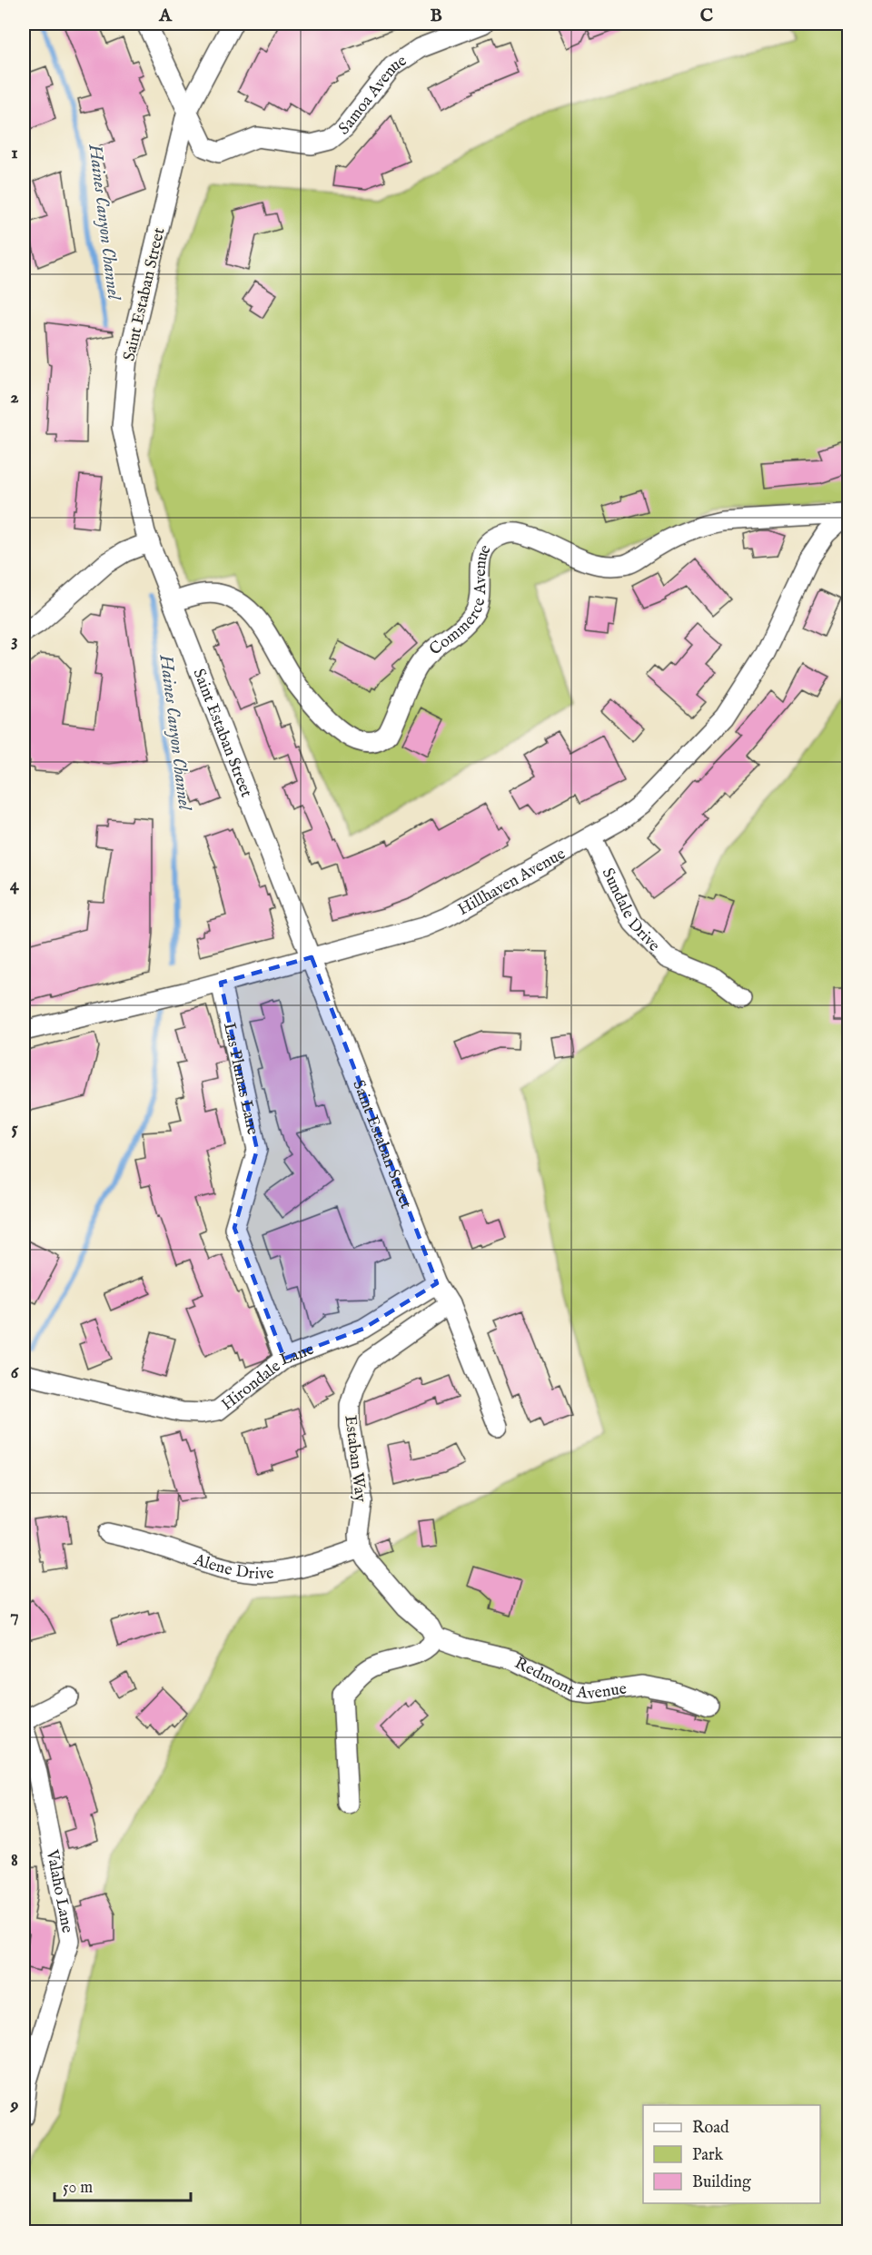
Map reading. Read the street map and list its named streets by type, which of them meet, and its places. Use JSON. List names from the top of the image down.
{
  "streets": {
    "street": [
      "Samoa Avenue",
      "Saint Estaban Street",
      "Commerce Avenue",
      "Hillhaven Avenue",
      "Sundale Drive",
      "Las Plumas Lane",
      "Hirondale Lane",
      "Estaban Way",
      "Alene Drive",
      "Redmont Avenue",
      "Valaho Lane"
    ]
  },
  "crossings": [
    ["Samoa Avenue", "Saint Estaban Street"],
    ["Saint Estaban Street", "Commerce Avenue"],
    ["Saint Estaban Street", "Hillhaven Avenue"],
    ["Saint Estaban Street", "Hirondale Lane"],
    ["Saint Estaban Street", "Estaban Way"],
    ["Commerce Avenue", "Hillhaven Avenue"],
    ["Hillhaven Avenue", "Sundale Drive"],
    ["Hillhaven Avenue", "Las Plumas Lane"],
    ["Las Plumas Lane", "Hirondale Lane"],
    ["Estaban Way", "Alene Drive"]
  ],
  "water": ["Haines Canyon Channel"],
  "legend": ["Road", "Park", "Building"],
  "scale_bar": "50 m",
  "grid": {
    "columns": ["A", "B", "C"],
    "rows": [
      "1",
      "2",
      "3",
      "4",
      "5",
      "6",
      "7",
      "8",
      "9"
    ]
  }
}
